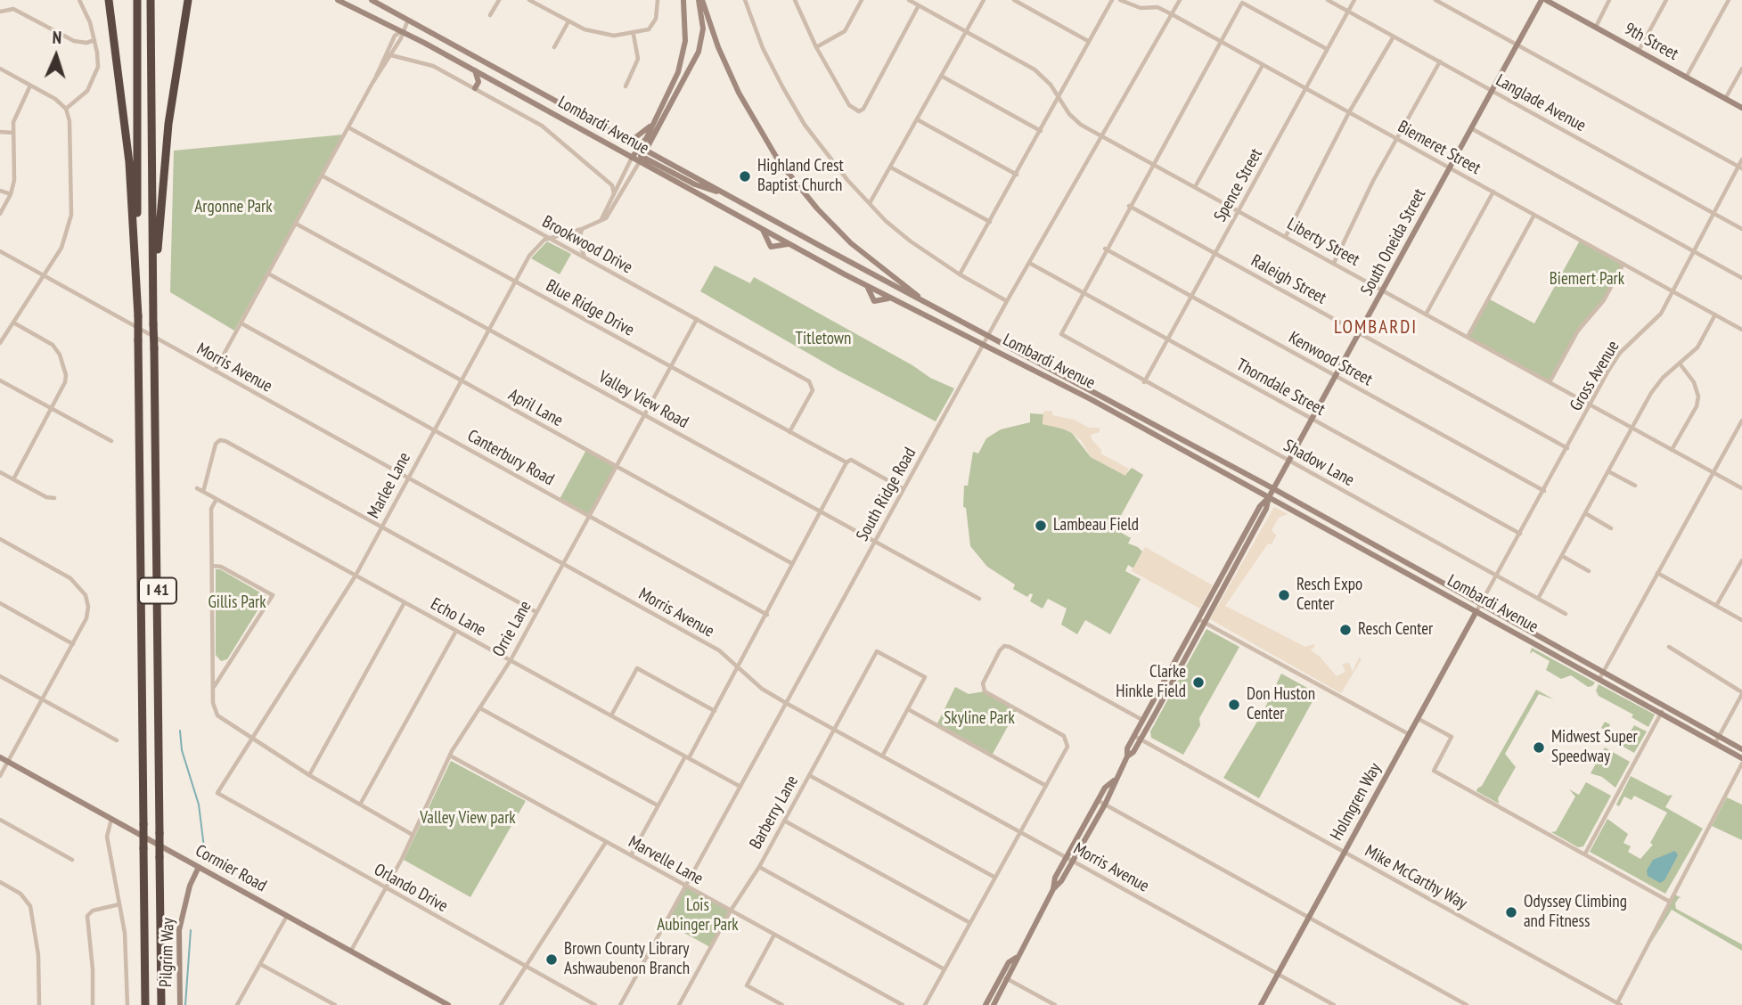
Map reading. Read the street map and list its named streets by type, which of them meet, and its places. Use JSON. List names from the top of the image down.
{
  "streets": {
    "highway": ["I 41"],
    "main road": [
      "9th Street",
      "Lombardi Avenue",
      "South Oneida Street",
      "Holmgren Way",
      "Cormier Road",
      "Pilgrim Way"
    ],
    "street": [
      "Langlade Avenue",
      "Biemeret Street",
      "Spence Street",
      "Liberty Street",
      "Brookwood Drive",
      "Raleigh Street",
      "Blue Ridge Drive",
      "Kenwood Street",
      "Morris Avenue",
      "Gross Avenue",
      "Thorndale Street",
      "Valley View Road",
      "April Lane",
      "Canterbury Road",
      "Shadow Lane",
      "Marlee Lane",
      "South Ridge Road",
      "Echo Lane",
      "Orrie Lane",
      "Barberry Lane",
      "Marvelle Lane",
      "Mike McCarthy Way",
      "Orlando Drive"
    ]
  },
  "crossings": [
    ["9th Street", "South Oneida Street"],
    ["Langlade Avenue", "Spence Street"],
    ["Langlade Avenue", "South Oneida Street"],
    ["Langlade Avenue", "Gross Avenue"],
    ["Lombardi Avenue", "South Oneida Street"],
    ["Lombardi Avenue", "Gross Avenue"],
    ["Lombardi Avenue", "South Ridge Road"],
    ["Lombardi Avenue", "Holmgren Way"],
    ["Biemeret Street", "Spence Street"],
    ["Biemeret Street", "South Oneida Street"],
    ["Biemeret Street", "Gross Avenue"],
    ["Biemeret Street", "South Ridge Road"],
    ["Spence Street", "Liberty Street"],
    ["Spence Street", "Raleigh Street"],
    ["Spence Street", "Kenwood Street"],
    ["Spence Street", "Thorndale Street"],
    ["Spence Street", "Shadow Lane"],
    ["Liberty Street", "South Oneida Street"],
    ["Liberty Street", "Gross Avenue"],
    ["Liberty Street", "South Ridge Road"],
    ["South Oneida Street", "Raleigh Street"],
    ["South Oneida Street", "Kenwood Street"],
    ["South Oneida Street", "Morris Avenue"],
    ["South Oneida Street", "Thorndale Street"],
    ["South Oneida Street", "Shadow Lane"],
    ["South Oneida Street", "Mike McCarthy Way"],
    ["Brookwood Drive", "Blue Ridge Drive"],
    ["Brookwood Drive", "Marlee Lane"],
    ["Brookwood Drive", "Orrie Lane"],
    ["Raleigh Street", "Gross Avenue"],
    ["Blue Ridge Drive", "Marlee Lane"],
    ["Blue Ridge Drive", "South Ridge Road"],
    ["Blue Ridge Drive", "Orrie Lane"],
    ["Kenwood Street", "Gross Avenue"],
    ["Morris Avenue", "Marlee Lane"],
    ["Morris Avenue", "South Ridge Road"],
    ["Morris Avenue", "Orrie Lane"],
    ["Morris Avenue", "Holmgren Way"],
    ["Morris Avenue", "Barberry Lane"],
    ["Gross Avenue", "Thorndale Street"],
    ["Gross Avenue", "Shadow Lane"],
    ["Gross Avenue", "Holmgren Way"],
    ["Thorndale Street", "Shadow Lane"],
    ["Thorndale Street", "South Ridge Road"],
    ["Valley View Road", "Marlee Lane"],
    ["Valley View Road", "South Ridge Road"],
    ["Valley View Road", "Orrie Lane"],
    ["April Lane", "Marlee Lane"],
    ["April Lane", "Orrie Lane"],
    ["Canterbury Road", "Marlee Lane"],
    ["Canterbury Road", "Orrie Lane"],
    ["Marlee Lane", "Echo Lane"],
    ["Marlee Lane", "Orlando Drive"],
    ["South Ridge Road", "Echo Lane"],
    ["South Ridge Road", "Marvelle Lane"],
    ["Echo Lane", "Orrie Lane"],
    ["Orrie Lane", "Marvelle Lane"],
    ["Orrie Lane", "Cormier Road"],
    ["Orrie Lane", "Orlando Drive"],
    ["Holmgren Way", "Mike McCarthy Way"],
    ["Barberry Lane", "Marvelle Lane"],
    ["Cormier Road", "Pilgrim Way"]
  ],
  "districts": ["LOMBARDI"],
  "parks": [
    "Argonne Park",
    "Biemert Park",
    "Titletown",
    "Gillis Park",
    "Skyline Park",
    "Valley View park",
    "Lois Aubinger Park"
  ],
  "places": [
    "Highland Crest Baptist Church",
    "Lambeau Field",
    "Resch Expo Center",
    "Resch Center",
    "Clarke Hinkle Field",
    "Don Huston Center",
    "Midwest Super Speedway",
    "Odyssey Climbing and Fitness",
    "Brown County Library Ashwaubenon Branch"
  ],
  "north": "top"
}
